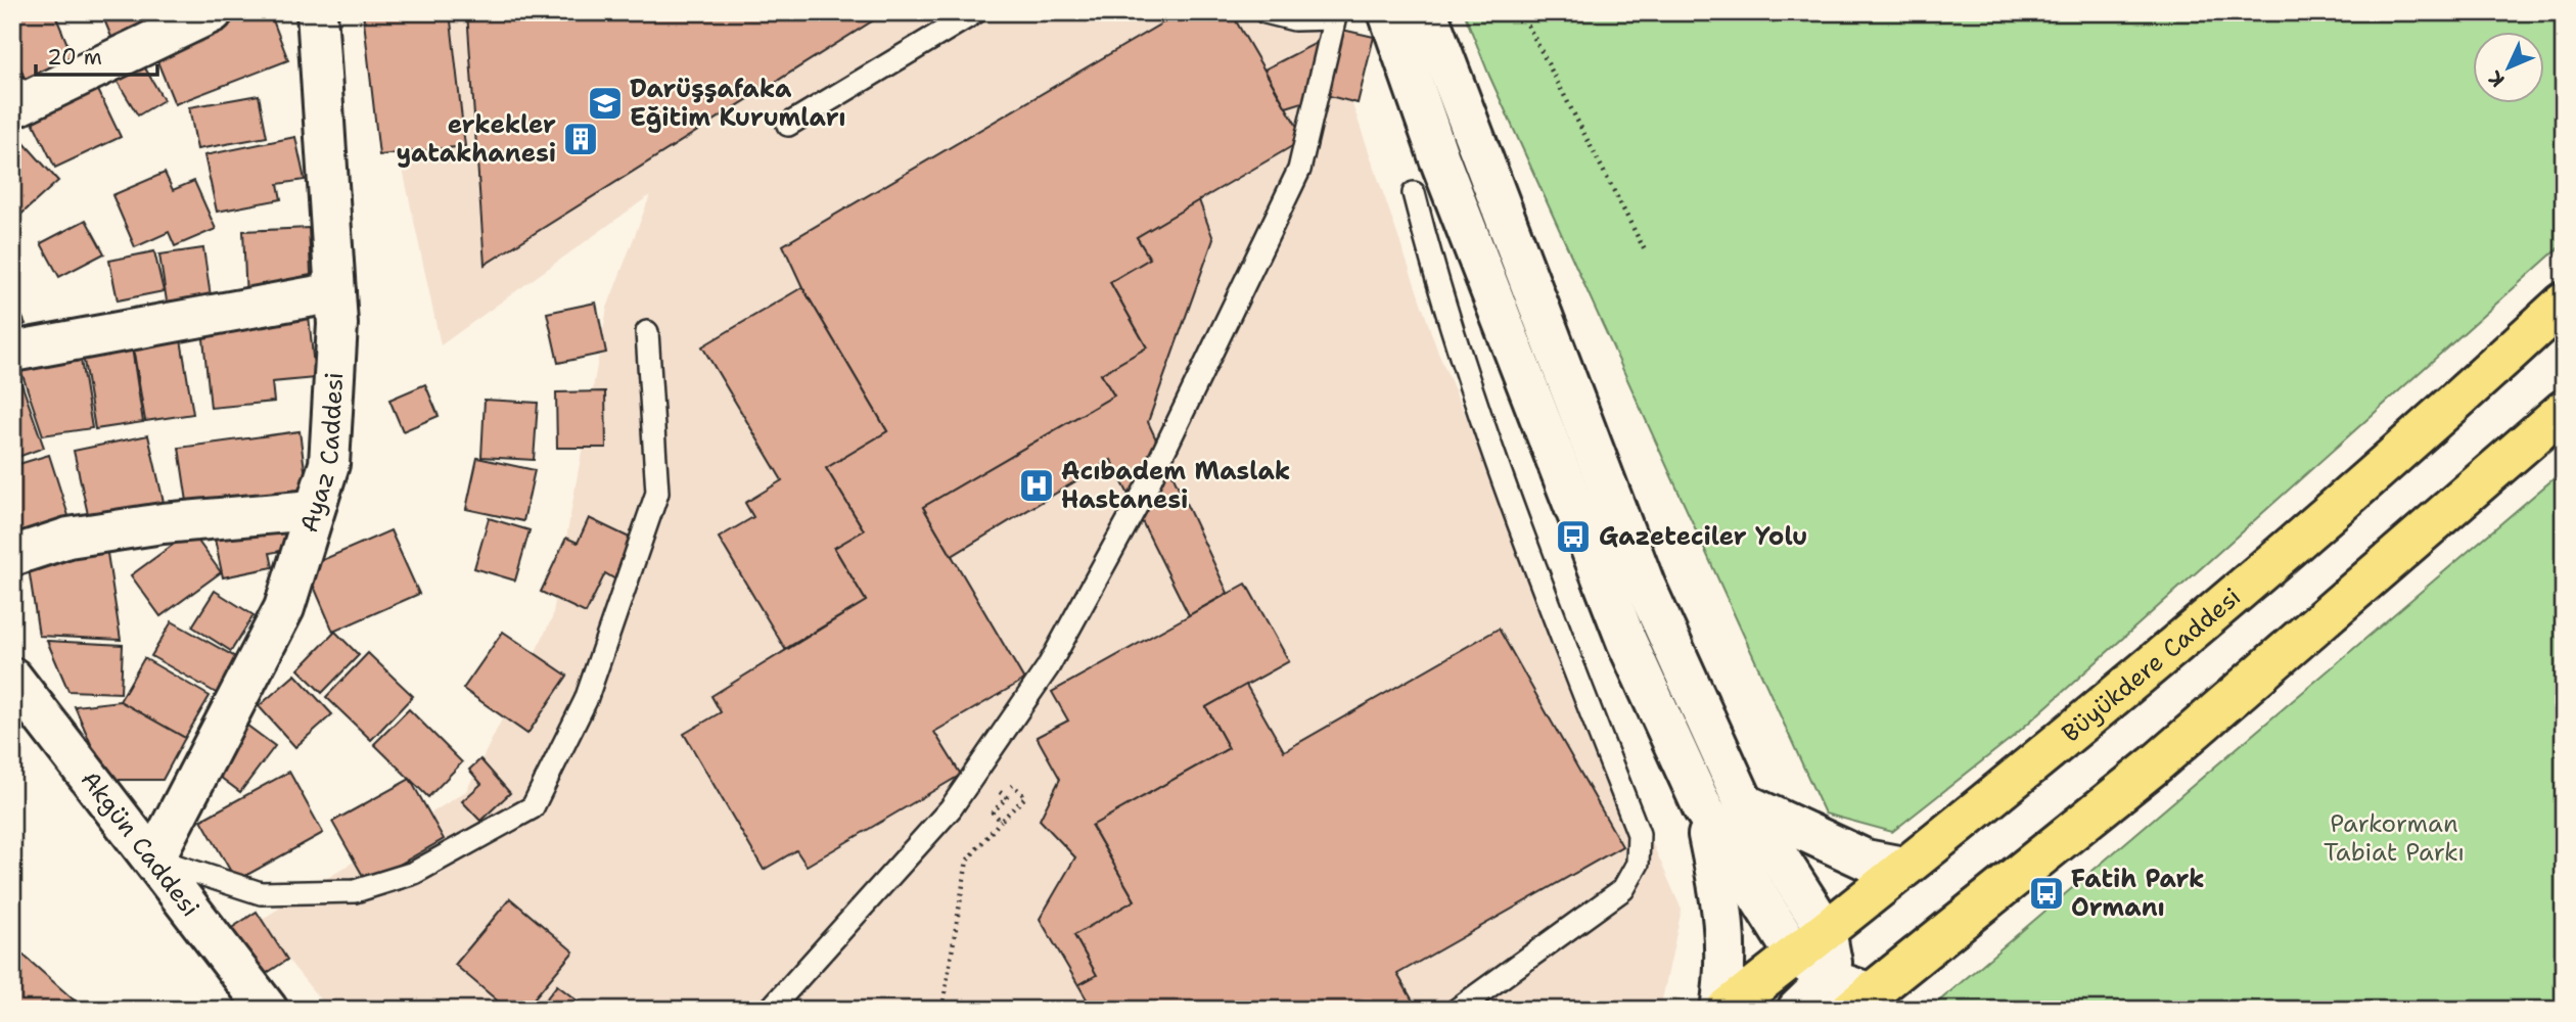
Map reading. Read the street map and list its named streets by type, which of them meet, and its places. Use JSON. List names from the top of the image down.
{
  "streets": {
    "main road": ["Ayaz Caddesi", "Büyükdere Caddesi", "Akgün Caddesi"]
  },
  "crossings": [
    ["Ayaz Caddesi", "Akgün Caddesi"]
  ],
  "parks": ["Parkorman Tabiat Parkı"],
  "places": {
    "school or university": ["Darüşşafaka Eğitim Kurumları"],
    "building": ["erkekler yatakhanesi"],
    "hospital": ["Acıbadem Maslak Hastanesi"],
    "bus stop": ["Gazeteciler Yolu", "Fatih Park Ormanı"]
  },
  "scale_bar": "20 m",
  "north": "bottom left"
}
